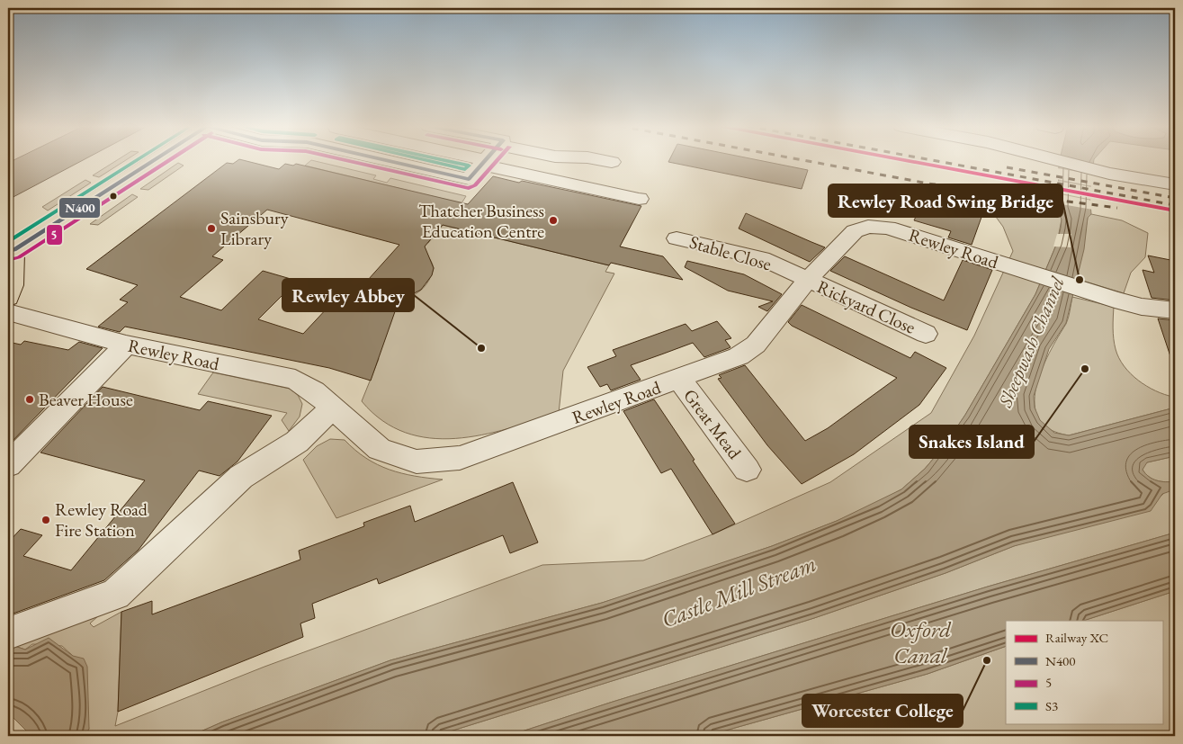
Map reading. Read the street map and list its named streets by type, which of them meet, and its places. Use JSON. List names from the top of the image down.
{
  "streets": {
    "street": [
      "Rewley Road",
      "Stable Close",
      "Rickyard Close",
      "Great Mead"
    ]
  },
  "crossings": [
    ["Rewley Road", "Stable Close"],
    ["Rewley Road", "Rickyard Close"],
    ["Rewley Road", "Great Mead"],
    ["Stable Close", "Rickyard Close"]
  ],
  "water": ["Sheepwash Channel", "Castle Mill Stream", "Oxford Canal"],
  "places": [
    "Thatcher Business Education Centre",
    "Sainsbury Library",
    "Rewley Road Swing Bridge",
    "Rewley Abbey",
    "Snakes Island",
    "Beaver House",
    "Rewley Road Fire Station",
    "Worcester College"
  ],
  "lines": [
    "rail line XC",
    "transit line N400",
    "transit line 5",
    "transit line S3"
  ],
  "legend": [
    "Railway XC",
    "N400",
    "5",
    "S3"
  ]
}
